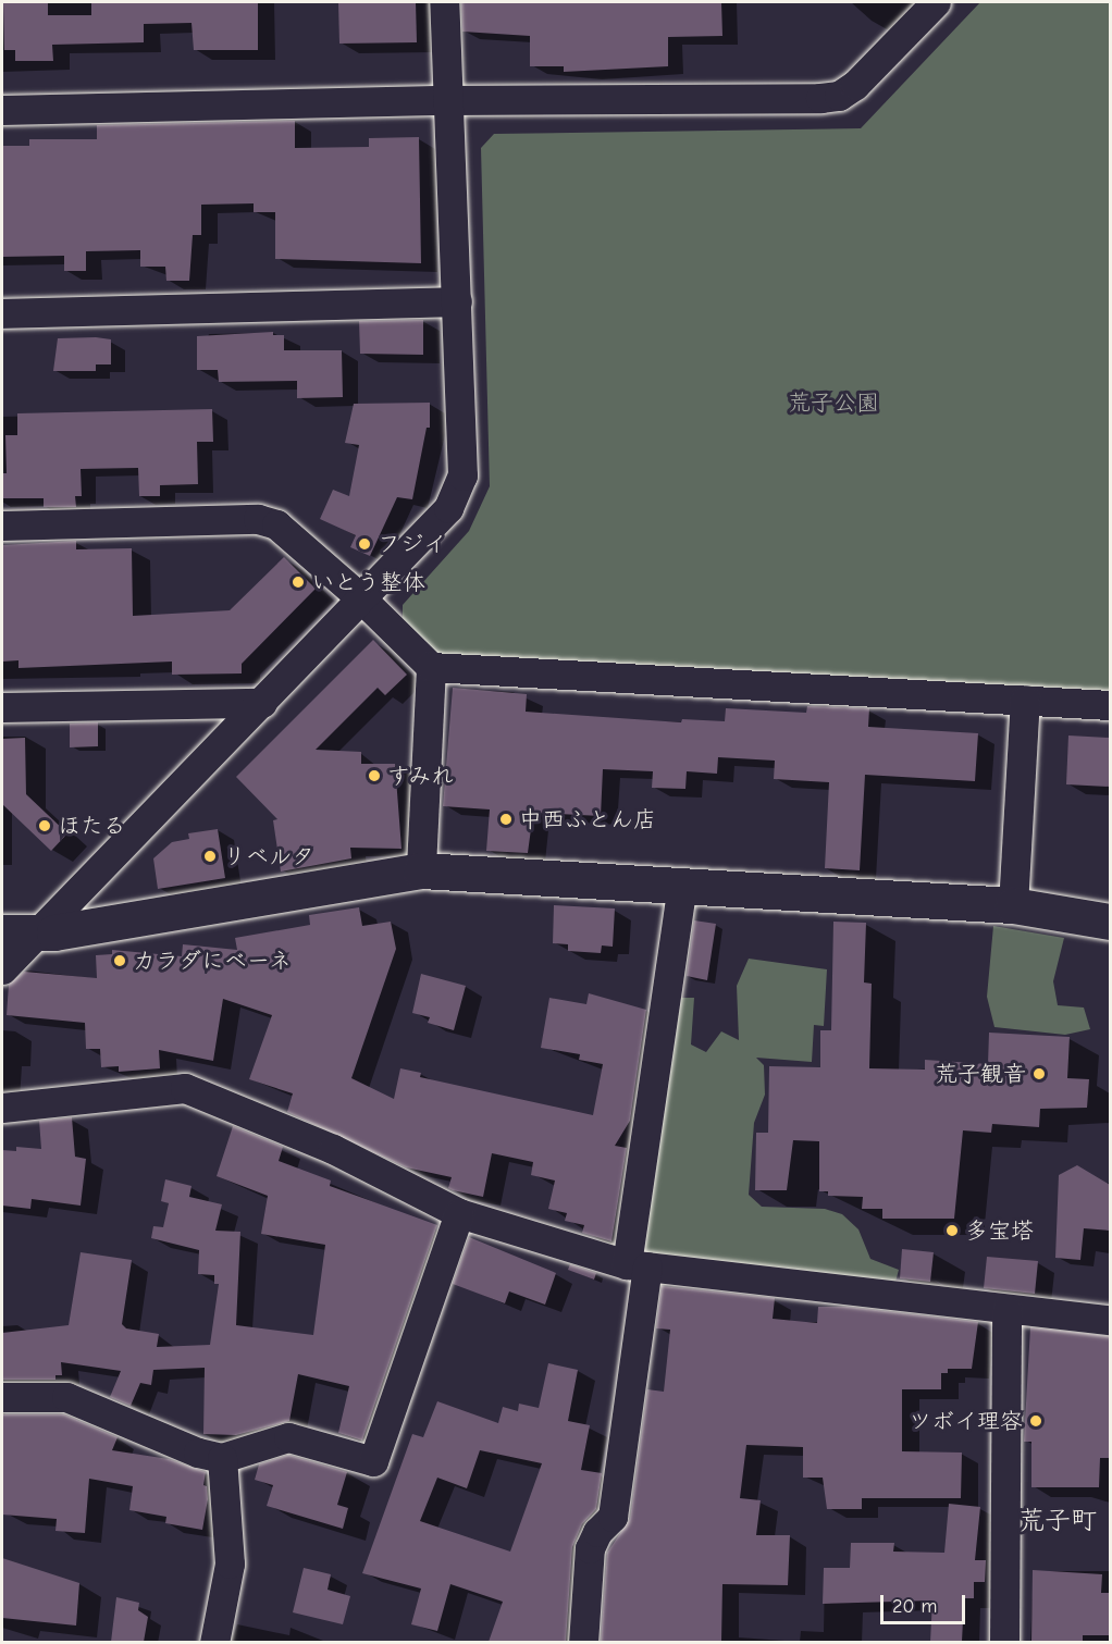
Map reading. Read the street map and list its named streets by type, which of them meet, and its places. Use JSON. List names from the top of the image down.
{
  "districts": ["荒子町"],
  "parks": ["荒子公園"],
  "places": [
    "フジイ",
    "いとう整体",
    "すみれ",
    "中西ふとん店",
    "ほたる",
    "リベルタ",
    "カラダにベーネ",
    "荒子観音",
    "多宝塔",
    "ツボイ理容"
  ],
  "scale_bar": "20 m"
}
